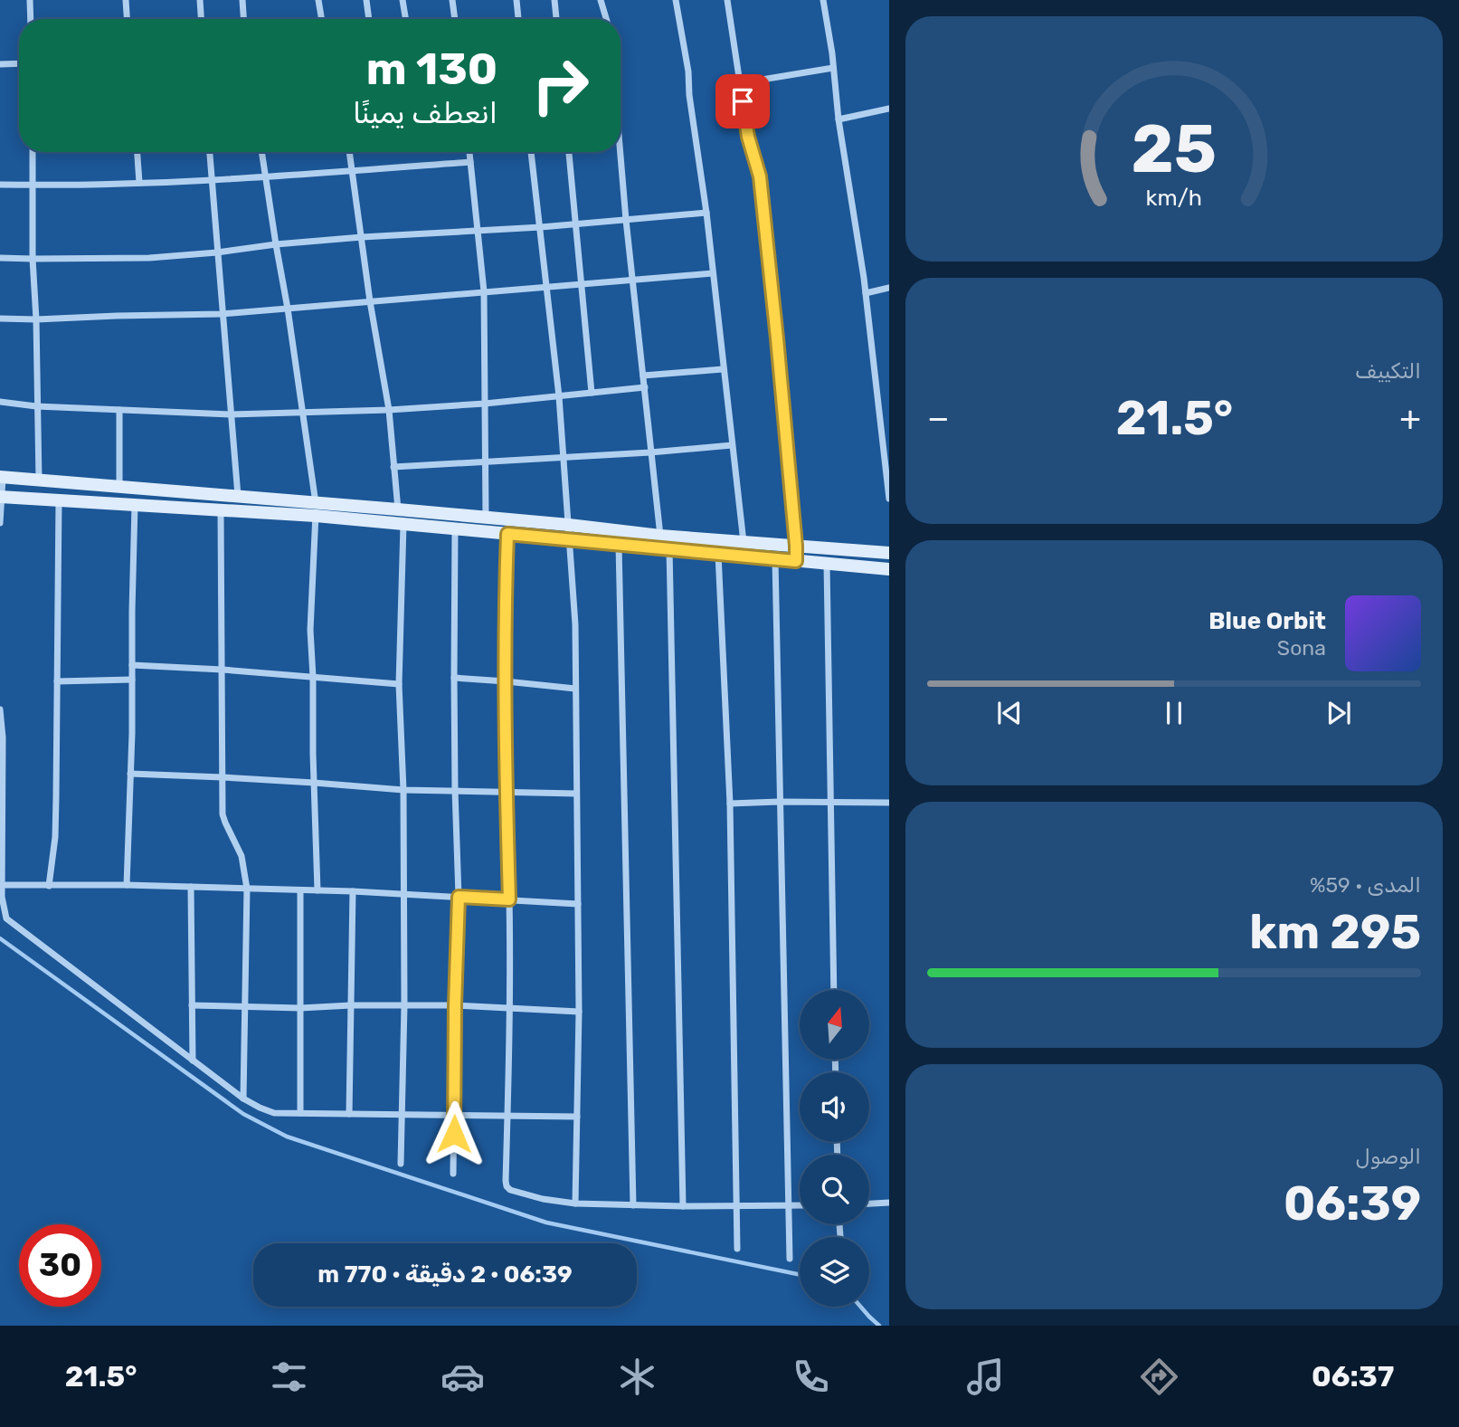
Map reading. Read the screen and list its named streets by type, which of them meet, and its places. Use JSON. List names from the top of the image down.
{
  "north": "top",
  "page": {
    "turn": ["130 m", "انعطف يمينًا"],
    "tile": [
      "التكييف",
      ["المدى · 59%", "295 km"],
      ["الوصول", "06:39"]
    ],
    "heat": ["−", "21.5°", "+"],
    "song": ["Blue Orbit", "Sona"],
    "limit": "30",
    "trip": "06:39 · 2 دقيقة · 770 m",
    "tabs": ["06:37", "21.5°"],
    "gauge": ["25", "km/h"]
  }
}
